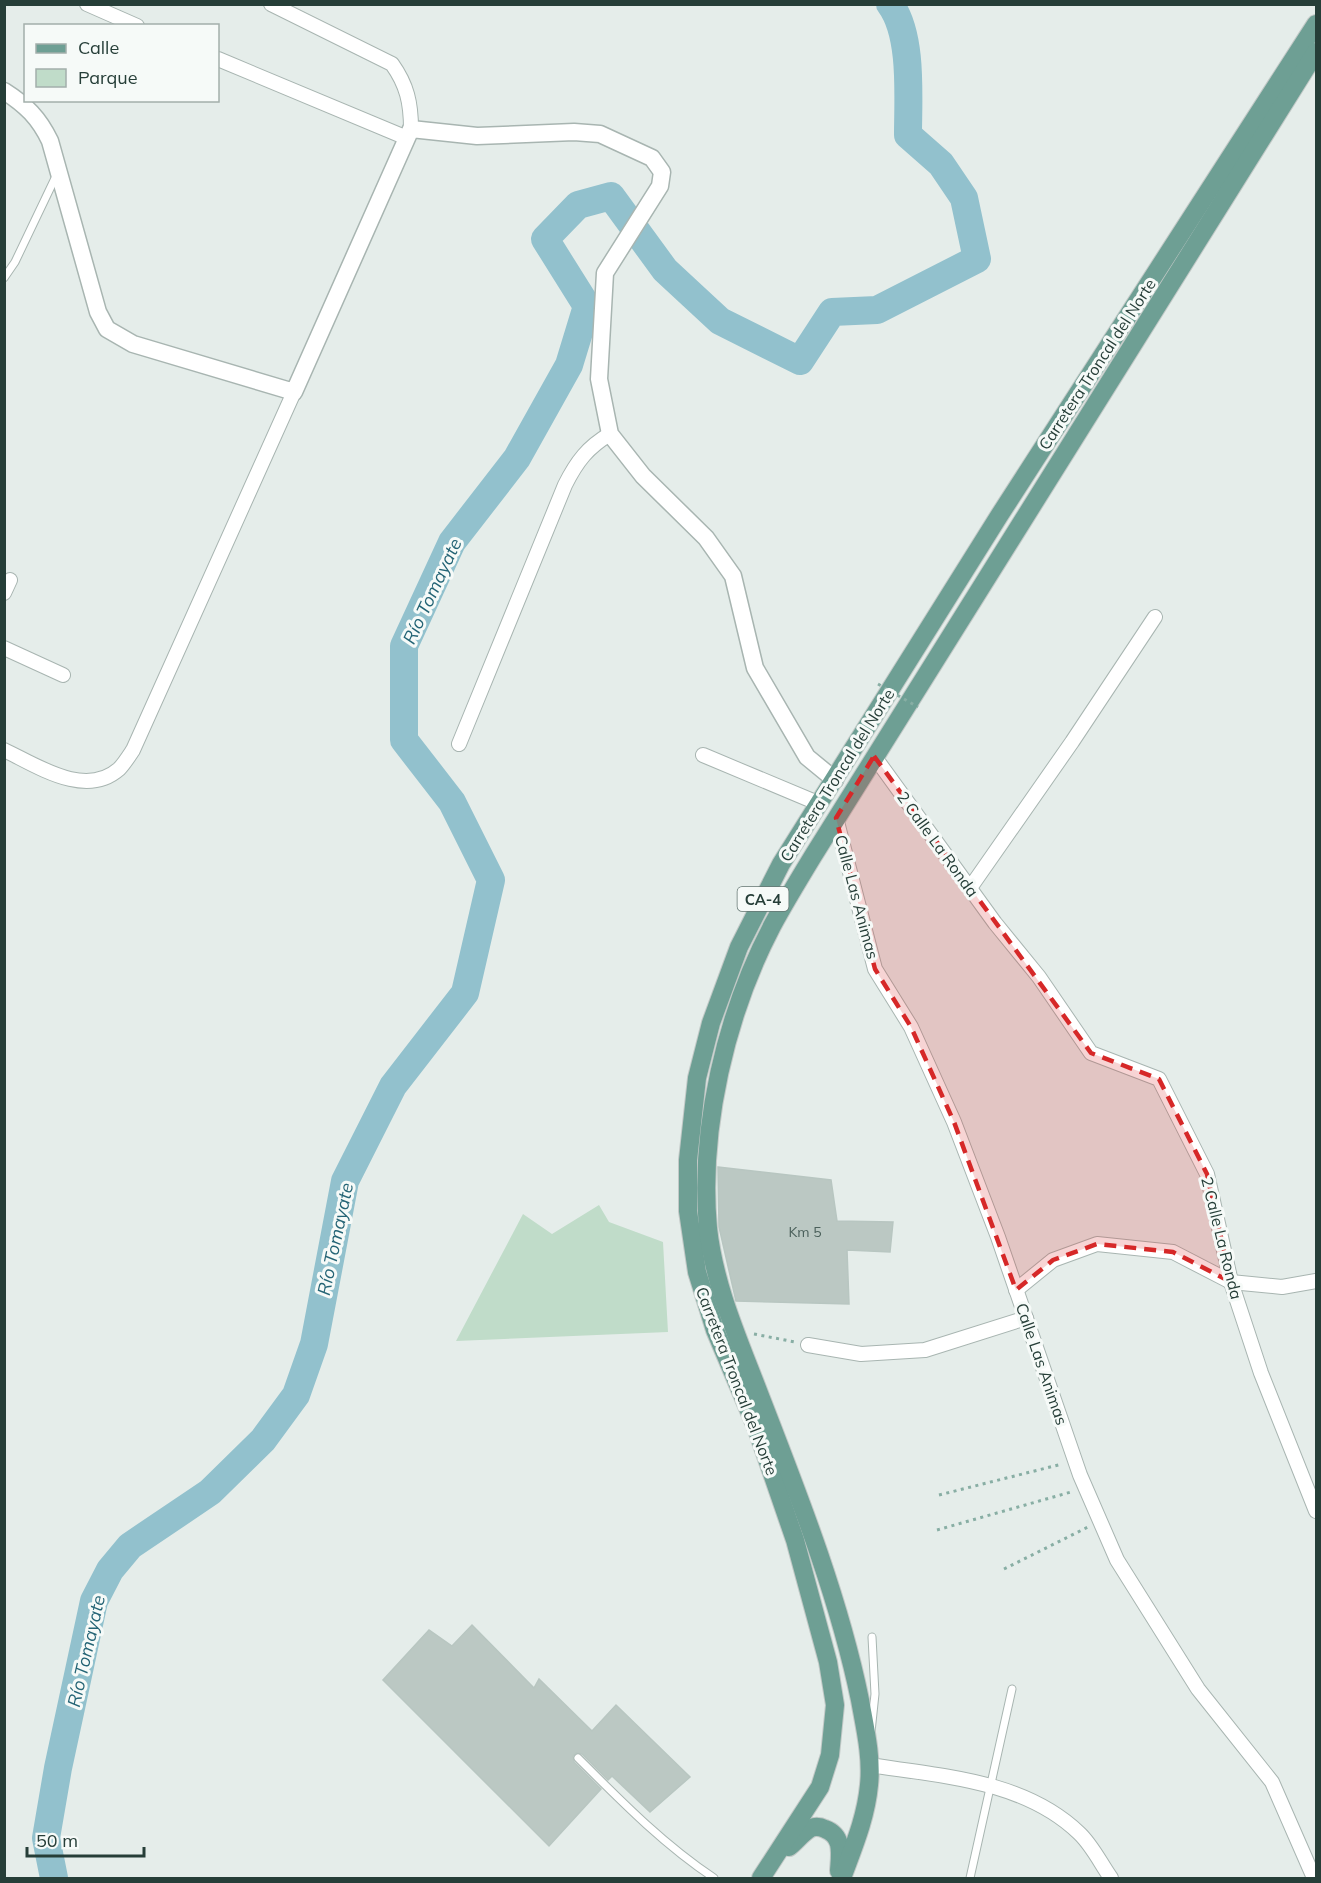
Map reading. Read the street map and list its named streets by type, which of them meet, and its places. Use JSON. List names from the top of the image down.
{
  "streets": {
    "main road": ["Carretera Troncal del Norte", "CA-4"],
    "street": ["2 Calle La Ronda", "Calle Las Animas"]
  },
  "crossings": [
    ["Carretera Troncal del Norte", "2 Calle La Ronda"],
    ["Carretera Troncal del Norte", "Calle Las Animas"]
  ],
  "water": ["Río Tomayate"],
  "house_numbers": ["Km 5"],
  "legend": ["Calle", "Parque"],
  "scale_bar": "50 m"
}
